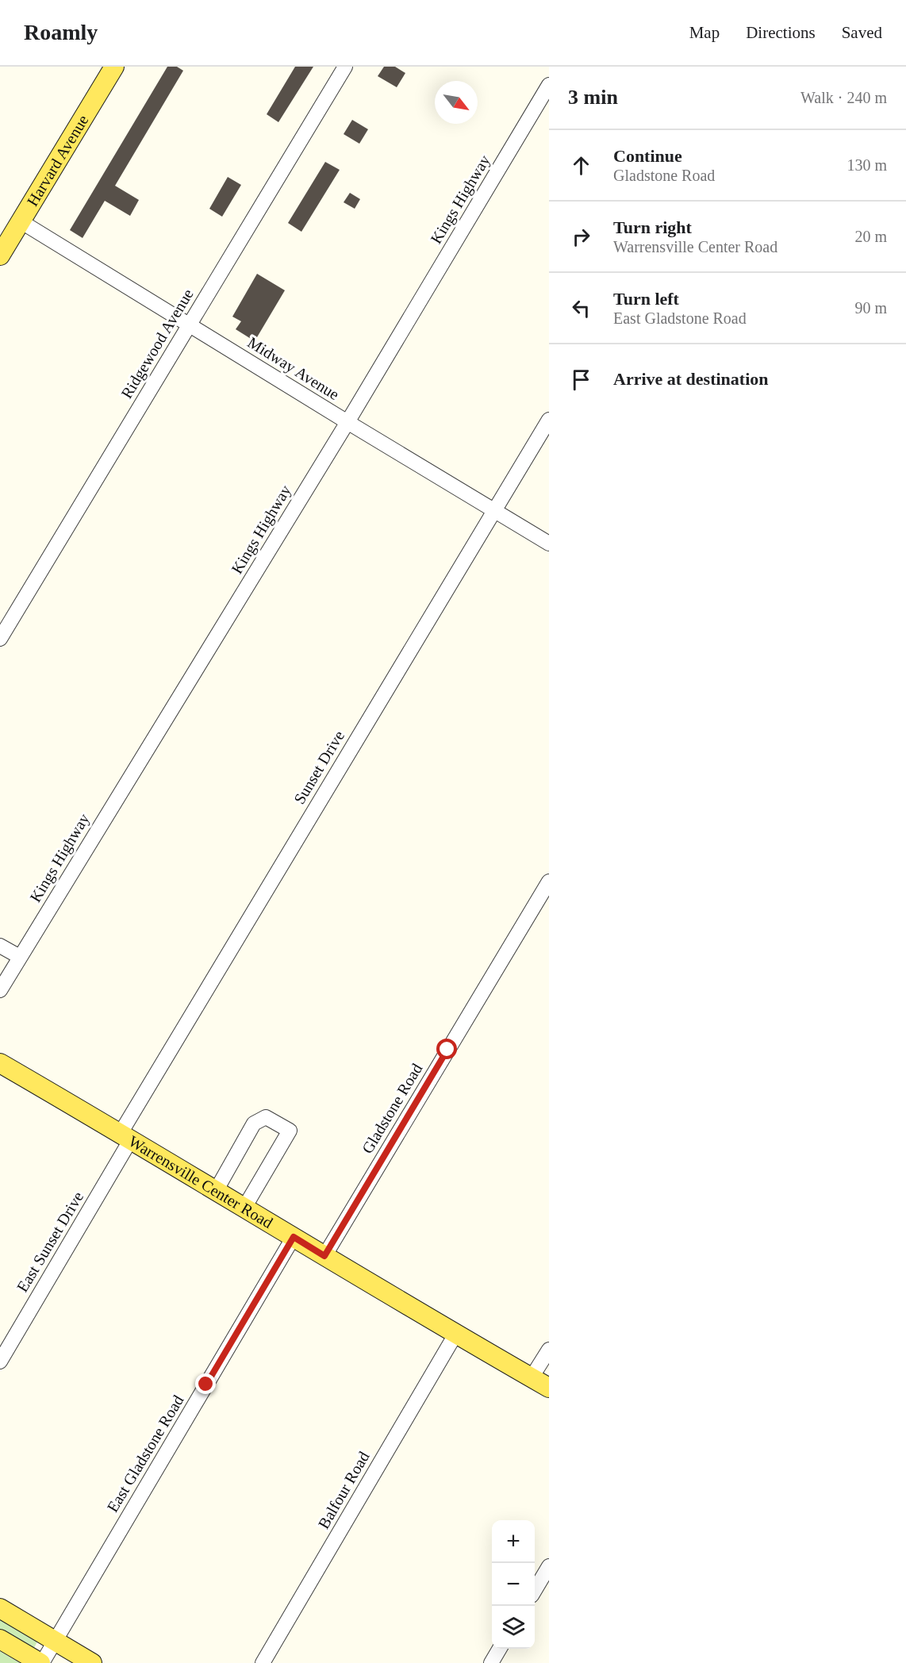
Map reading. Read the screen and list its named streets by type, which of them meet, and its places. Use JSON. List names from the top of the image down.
{
  "streets": {
    "main road": ["Harvard Avenue", "Warrensville Center Road"],
    "street": [
      "Kings Highway",
      "Ridgewood Avenue",
      "Midway Avenue",
      "Sunset Drive",
      "Gladstone Road",
      "East Sunset Drive",
      "East Gladstone Road",
      "Balfour Road"
    ]
  },
  "crossings": [
    ["Harvard Avenue", "Midway Avenue"],
    ["Kings Highway", "Midway Avenue"],
    ["Ridgewood Avenue", "Midway Avenue"],
    ["Midway Avenue", "Sunset Drive"],
    ["Sunset Drive", "Warrensville Center Road"],
    ["Sunset Drive", "East Sunset Drive"],
    ["Gladstone Road", "Warrensville Center Road"],
    ["Warrensville Center Road", "East Sunset Drive"],
    ["Warrensville Center Road", "East Gladstone Road"],
    ["Warrensville Center Road", "Balfour Road"]
  ],
  "north": "bottom right",
  "page": {
    "header": "Roamly",
    "nav": ["Map", "Directions", "Saved"],
    "heading": ["3 min", "Walk · 240 m"],
    "list": [
      ["Continue", "Gladstone Road", "130 m"],
      ["Turn right", "Warrensville Center Road", "20 m"],
      ["Turn left", "East Gladstone Road", "90 m"],
      "Arrive at destination"
    ],
    "map_buttons": ["+", "−"]
  }
}
